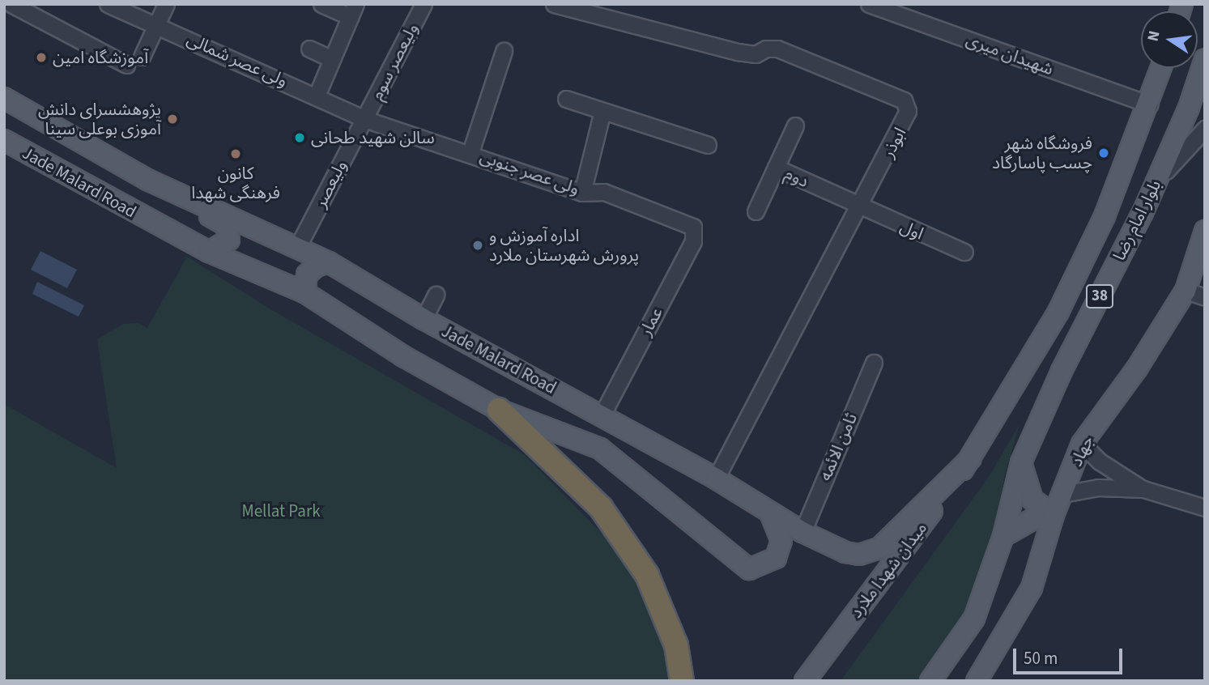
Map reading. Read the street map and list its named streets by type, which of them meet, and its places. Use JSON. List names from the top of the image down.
{
  "streets": {
    "main road": [
      "Jade Malard Road",
      "بلوار امام رضا",
      "38",
      "جهاد",
      "میدان شهدا ملارد"
    ],
    "street": [
      "شهیدان میری",
      "ولی عصر شمالی",
      "ولیعصر سوم",
      "ابوذر",
      "ولی عصر جنوبی",
      "دوم",
      "ولیعصر",
      "اول",
      "عمار",
      "ثامن الائمه"
    ]
  },
  "crossings": [
    ["شهیدان میری", "بلوار امام رضا"],
    ["ولی عصر شمالی", "ولیعصر سوم"],
    ["ولی عصر شمالی", "ولی عصر جنوبی"],
    ["ولی عصر شمالی", "ولیعصر"],
    ["ولیعصر سوم", "ولی عصر جنوبی"],
    ["ولیعصر سوم", "ولیعصر"],
    ["ابوذر", "دوم"],
    ["ابوذر", "Jade Malard Road"],
    ["ابوذر", "اول"],
    ["ولی عصر جنوبی", "ولیعصر"],
    ["ولی عصر جنوبی", "عمار"],
    ["دوم", "اول"],
    ["Jade Malard Road", "ولیعصر"],
    ["Jade Malard Road", "بلوار امام رضا"],
    ["Jade Malard Road", "عمار"],
    ["Jade Malard Road", "ثامن الائمه"],
    ["Jade Malard Road", "میدان شهدا ملارد"],
    ["بلوار امام رضا", "38"],
    ["بلوار امام رضا", "میدان شهدا ملارد"]
  ],
  "parks": ["Mellat Park"],
  "places": [
    "آموزشگاه امین",
    "پژوهشسرای دانش آموزی بوعلی سینا",
    "سالن شهید طحانی",
    "فروشگاه شهر چسب پاسارگاد",
    "کانون فرهنگی شهدا",
    "اداره آموزش و پرورش شهرستان ملارد"
  ],
  "scale_bar": "50 m",
  "north": "left"
}
